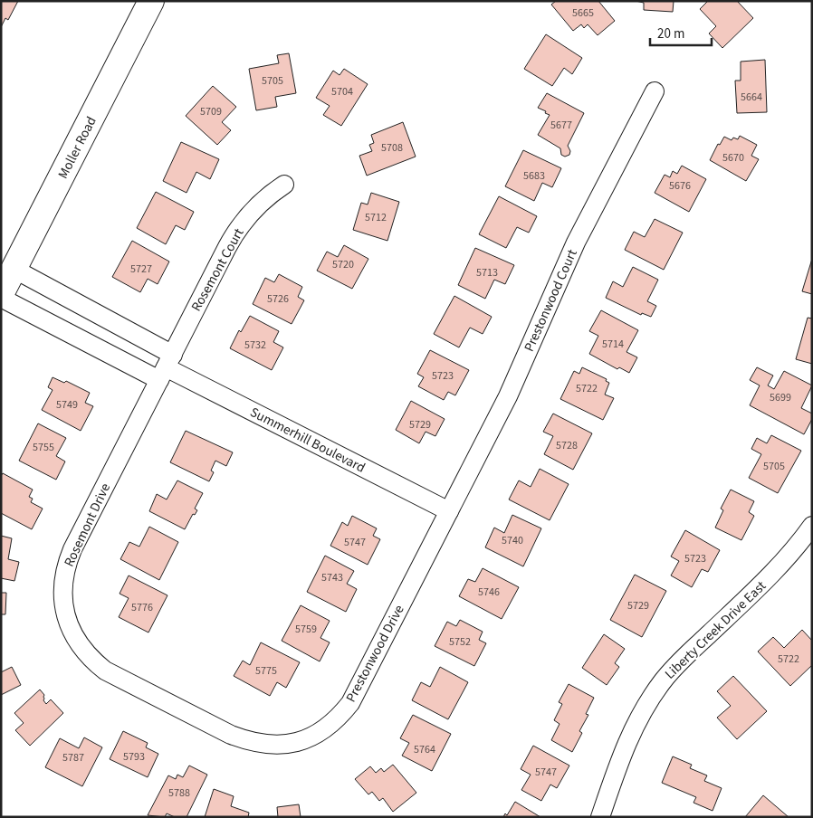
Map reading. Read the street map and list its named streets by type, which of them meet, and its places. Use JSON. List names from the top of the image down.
{
  "streets": {
    "street": [
      "Moller Road",
      "Rosemont Court",
      "Prestonwood Court",
      "Summerhill Boulevard",
      "Rosemont Drive",
      "Liberty Creek Drive East",
      "Prestonwood Drive"
    ]
  },
  "crossings": [
    ["Moller Road", "Summerhill Boulevard"],
    ["Rosemont Court", "Summerhill Boulevard"],
    ["Rosemont Court", "Rosemont Drive"],
    ["Prestonwood Court", "Summerhill Boulevard"],
    ["Prestonwood Court", "Prestonwood Drive"],
    ["Summerhill Boulevard", "Rosemont Drive"],
    ["Summerhill Boulevard", "Prestonwood Drive"],
    ["Rosemont Drive", "Prestonwood Drive"]
  ],
  "house_numbers": [
    "5665",
    "5705",
    "5704",
    "5664",
    "5709",
    "5677",
    "5708",
    "5670",
    "5683",
    "5676",
    "5712",
    "5720",
    "5727",
    "5713",
    "5726",
    "5714",
    "5732",
    "5723",
    "5722",
    "5699",
    "5749",
    "5729",
    "5728",
    "5755",
    "5705",
    "5740",
    "5747",
    "5723",
    "5743",
    "5746",
    "5729",
    "5776",
    "5759",
    "5752",
    "5722",
    "5775",
    "5764",
    "5793",
    "5787",
    "5747",
    "5788"
  ],
  "scale_bar": "20 m"
}
